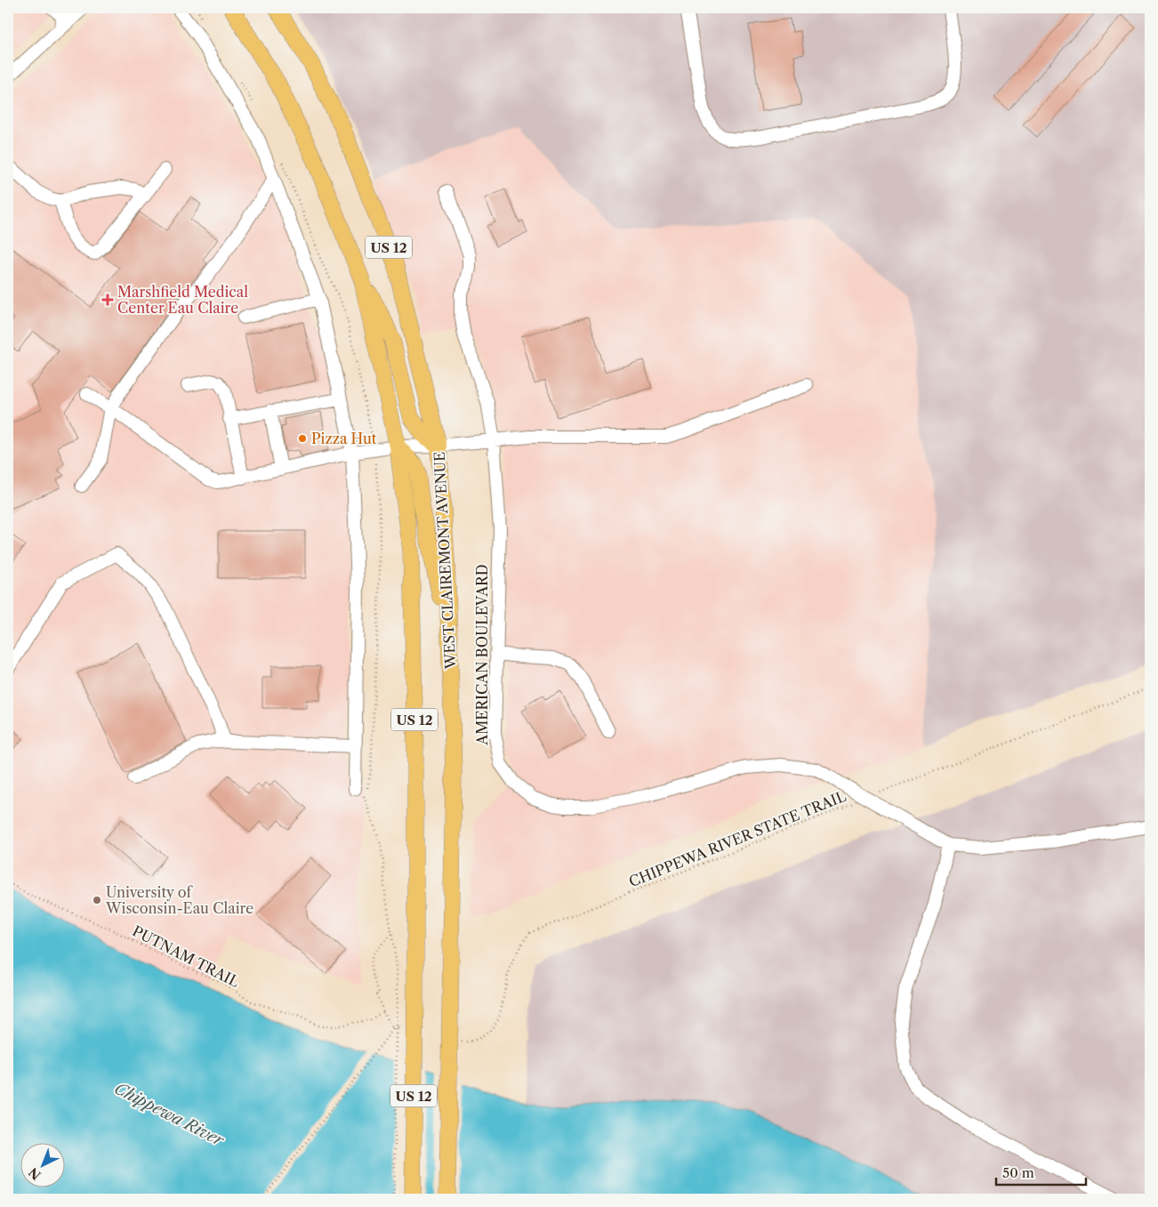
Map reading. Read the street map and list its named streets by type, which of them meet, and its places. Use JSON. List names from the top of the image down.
{
  "streets": {
    "main road": ["US 12", "WEST CLAIREMONT AVENUE"],
    "street": ["AMERICAN BOULEVARD"],
    "path": ["CHIPPEWA RIVER STATE TRAIL", "PUTNAM TRAIL"]
  },
  "crossings": [
    ["AMERICAN BOULEVARD", "CHIPPEWA RIVER STATE TRAIL"]
  ],
  "water": ["Chippewa River"],
  "places": {
    "health": ["Marshfield Medical Center Eau Claire"],
    "other": ["Pizza Hut", "University of Wisconsin-Eau Claire"]
  },
  "scale_bar": "50 m",
  "north": "bottom left"
}
